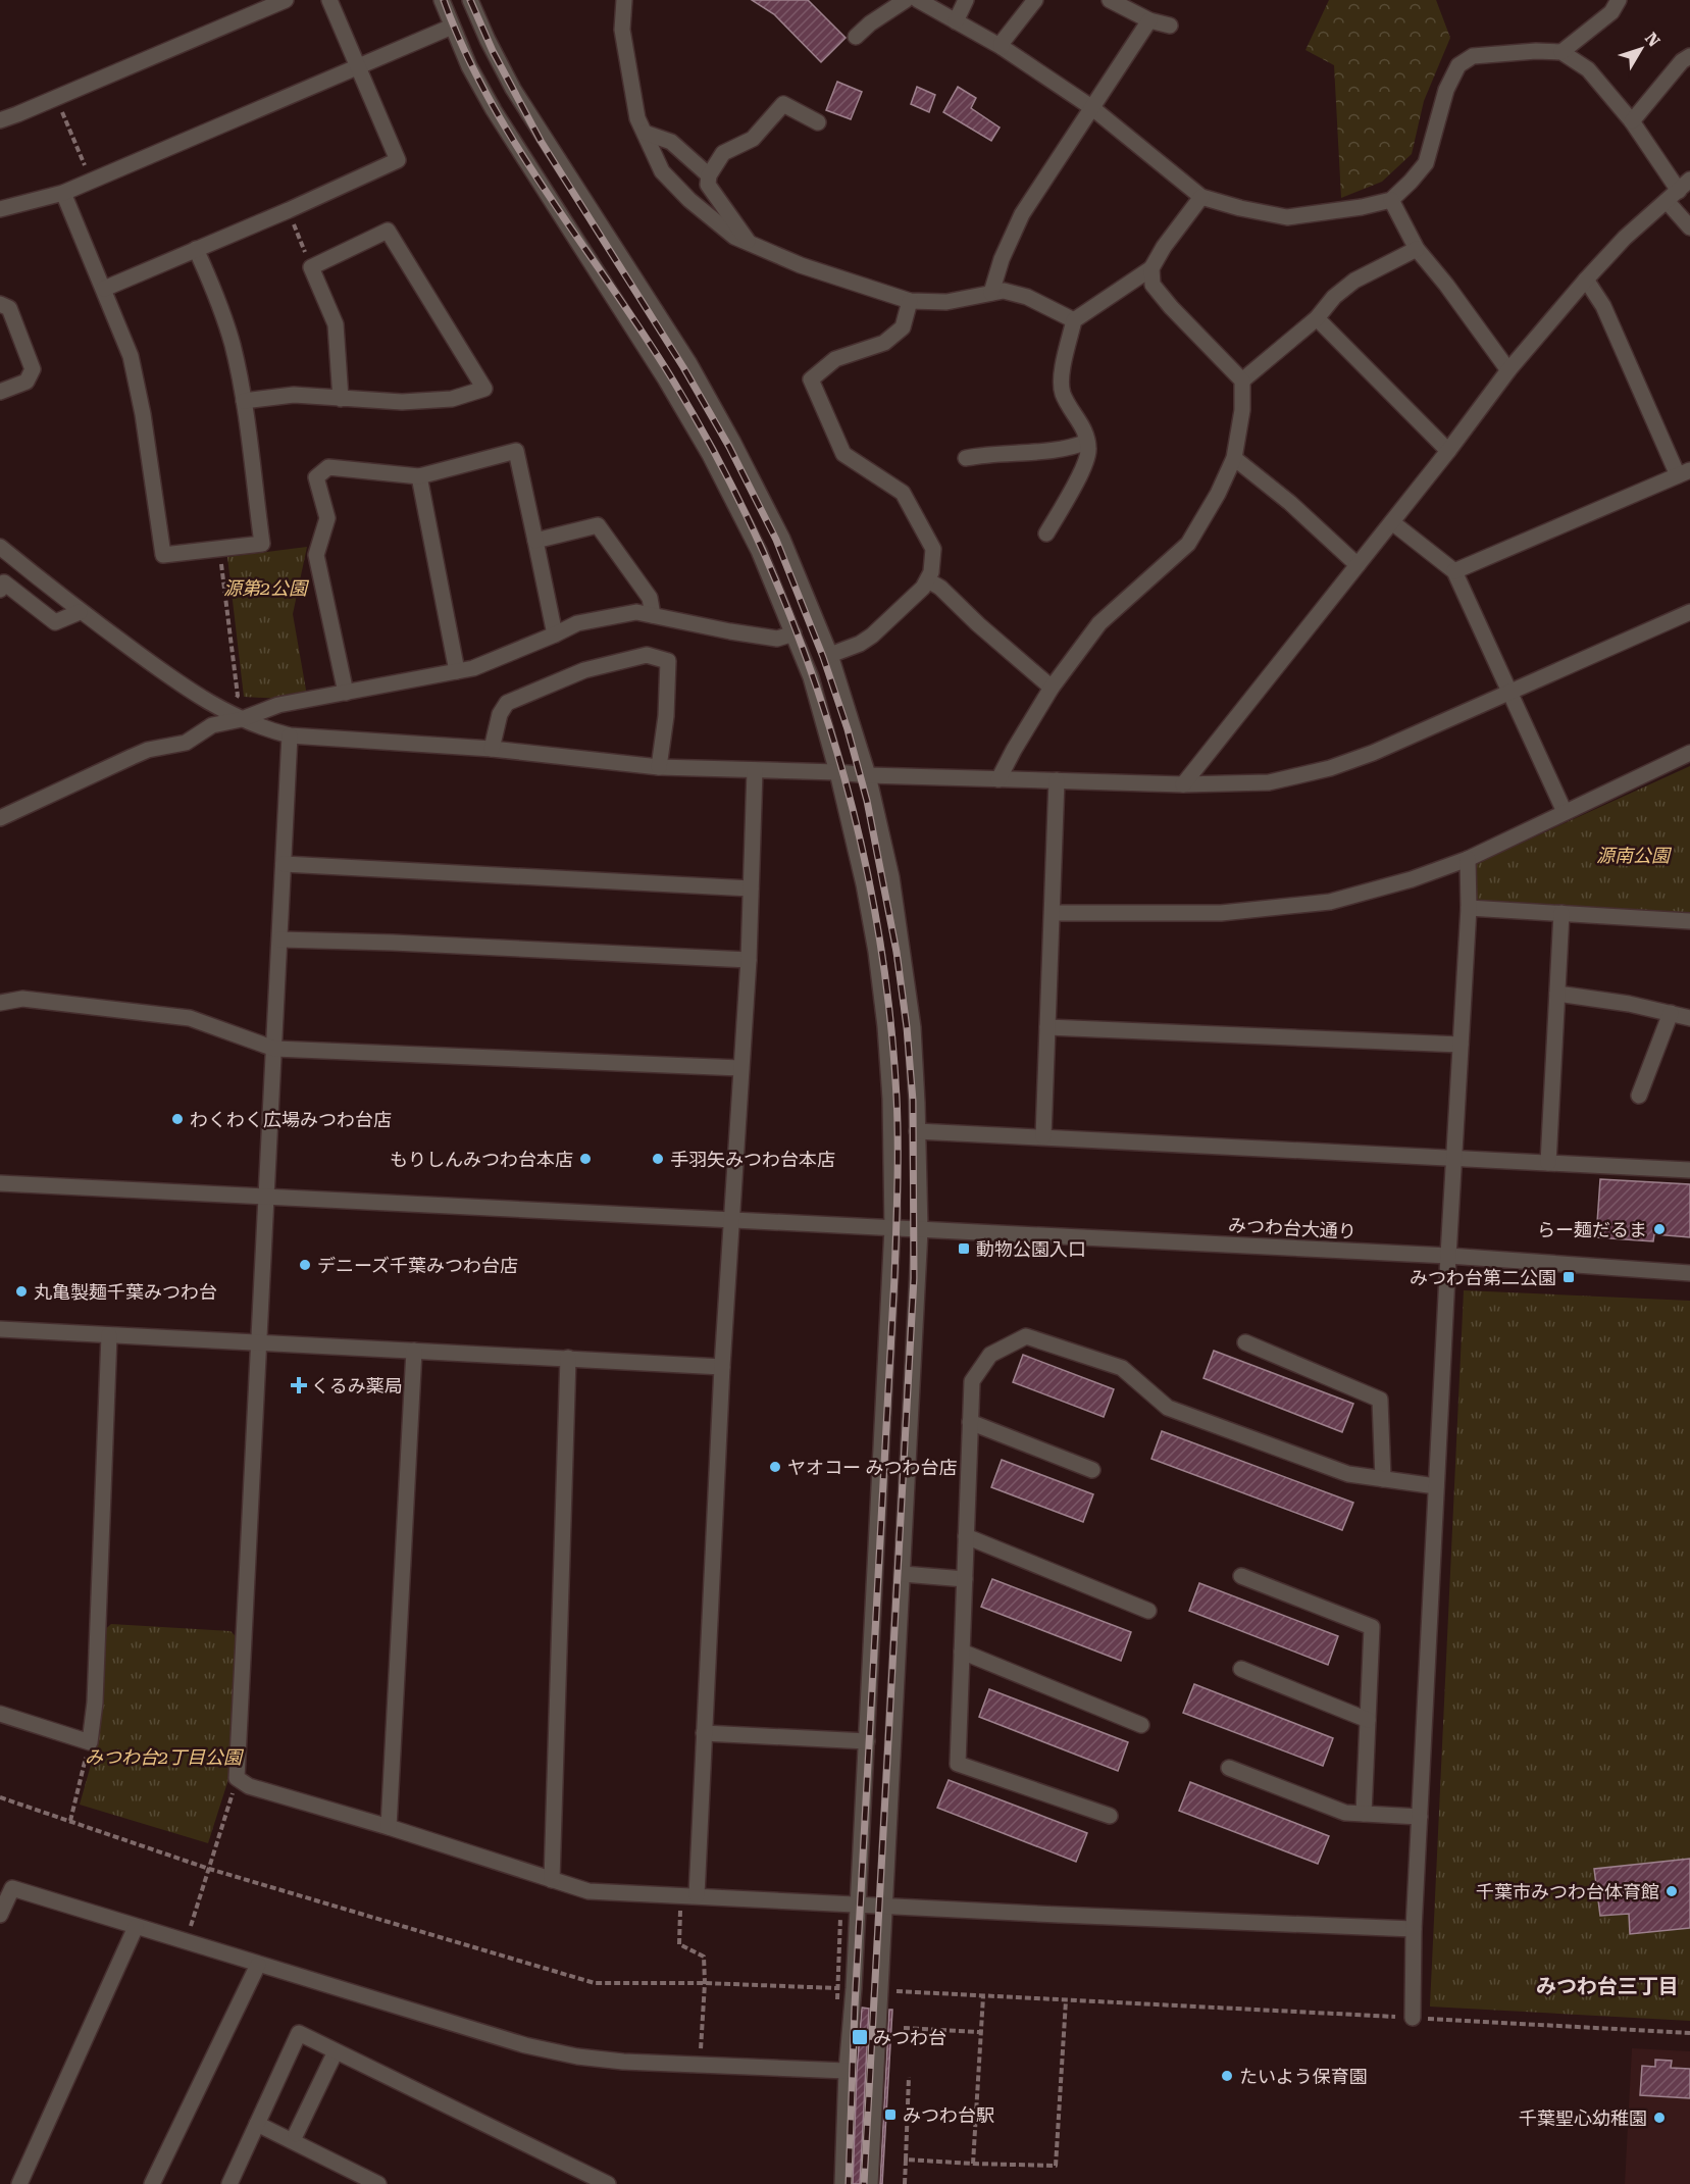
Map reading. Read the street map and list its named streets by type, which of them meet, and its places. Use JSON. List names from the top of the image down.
{
  "streets": {
    "street": ["みつわ台大通り"]
  },
  "districts": ["みつわ台三丁目"],
  "parks": ["源第2公園", "源南公園", "みつわ台2丁目公園"],
  "places": {
    "other": [
      "わくわく広場みつわ台店",
      "もりしんみつわ台本店",
      "手羽矢みつわ台本店",
      "らー麺だるま",
      "デニーズ千葉みつわ台店",
      "丸亀製麺千葉みつわ台",
      "ヤオコー みつわ台店",
      "千葉市みつわ台体育館",
      "たいよう保育園",
      "千葉聖心幼稚園"
    ],
    "transit": [
      "動物公園入口",
      "みつわ台第二公園",
      "みつわ台",
      "みつわ台駅"
    ],
    "health": ["くるみ薬局"]
  },
  "north": "top right"
}
